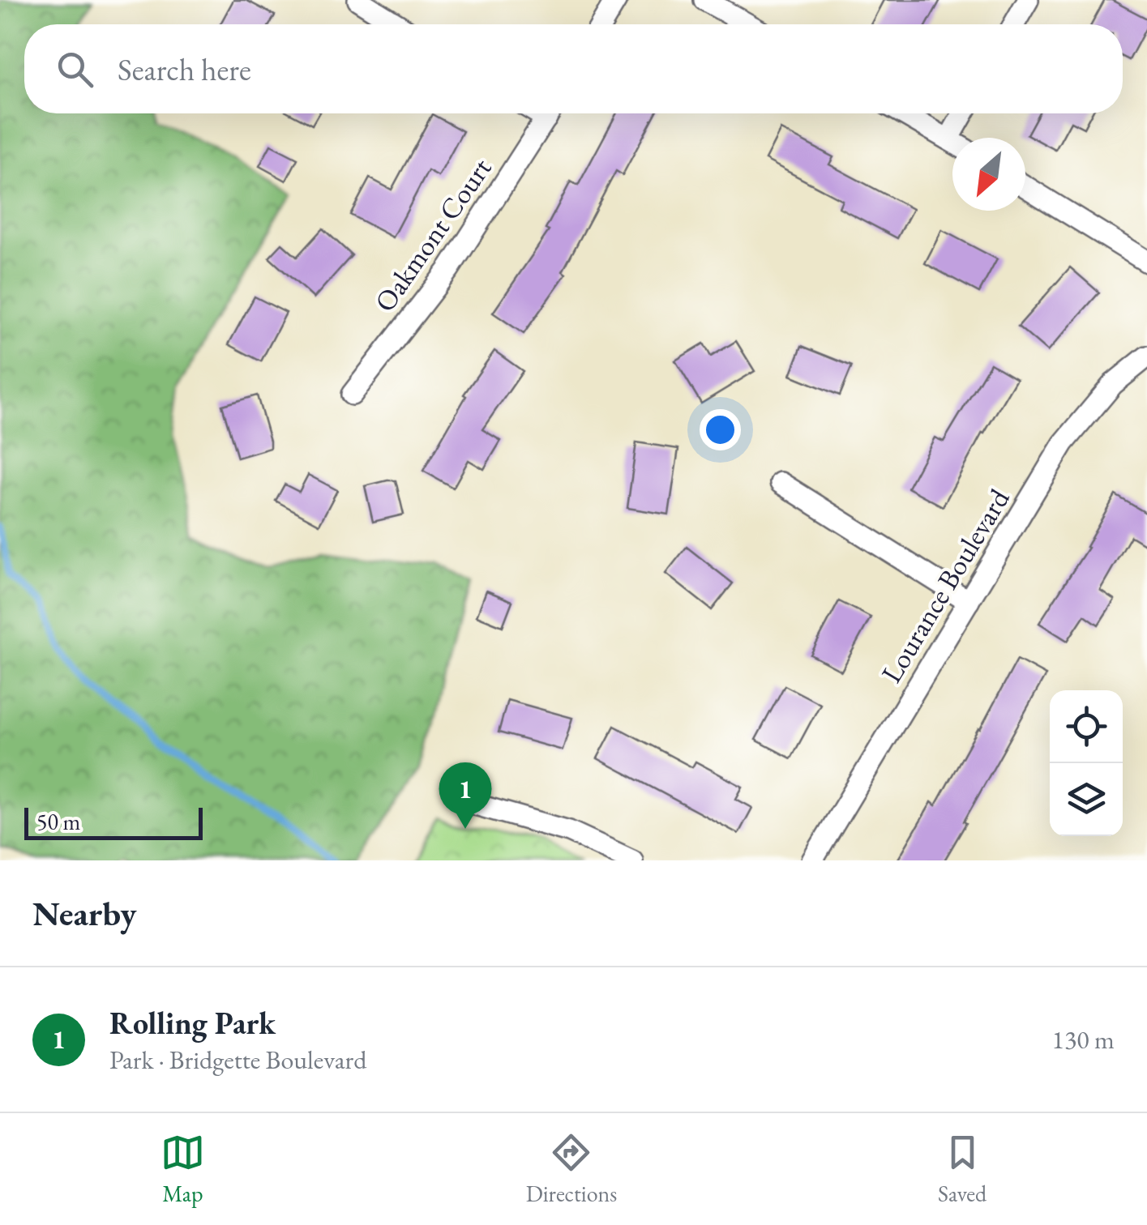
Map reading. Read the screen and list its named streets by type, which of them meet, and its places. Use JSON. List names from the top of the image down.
{
  "streets": {
    "street": ["Oakmont Court", "Lourance Boulevard"]
  },
  "scale_bar": "50 m",
  "north": "bottom left",
  "page": {
    "search": "Search here",
    "pins": "1",
    "scale": "50 m",
    "heading": "Nearby",
    "list": [
      {
        "mark": "1",
        "name": "Rolling Park",
        "note": "Park · Bridgette Boulevard",
        "value": "130 m"
      }
    ],
    "nav": ["Map", "Directions", "Saved"]
  }
}
